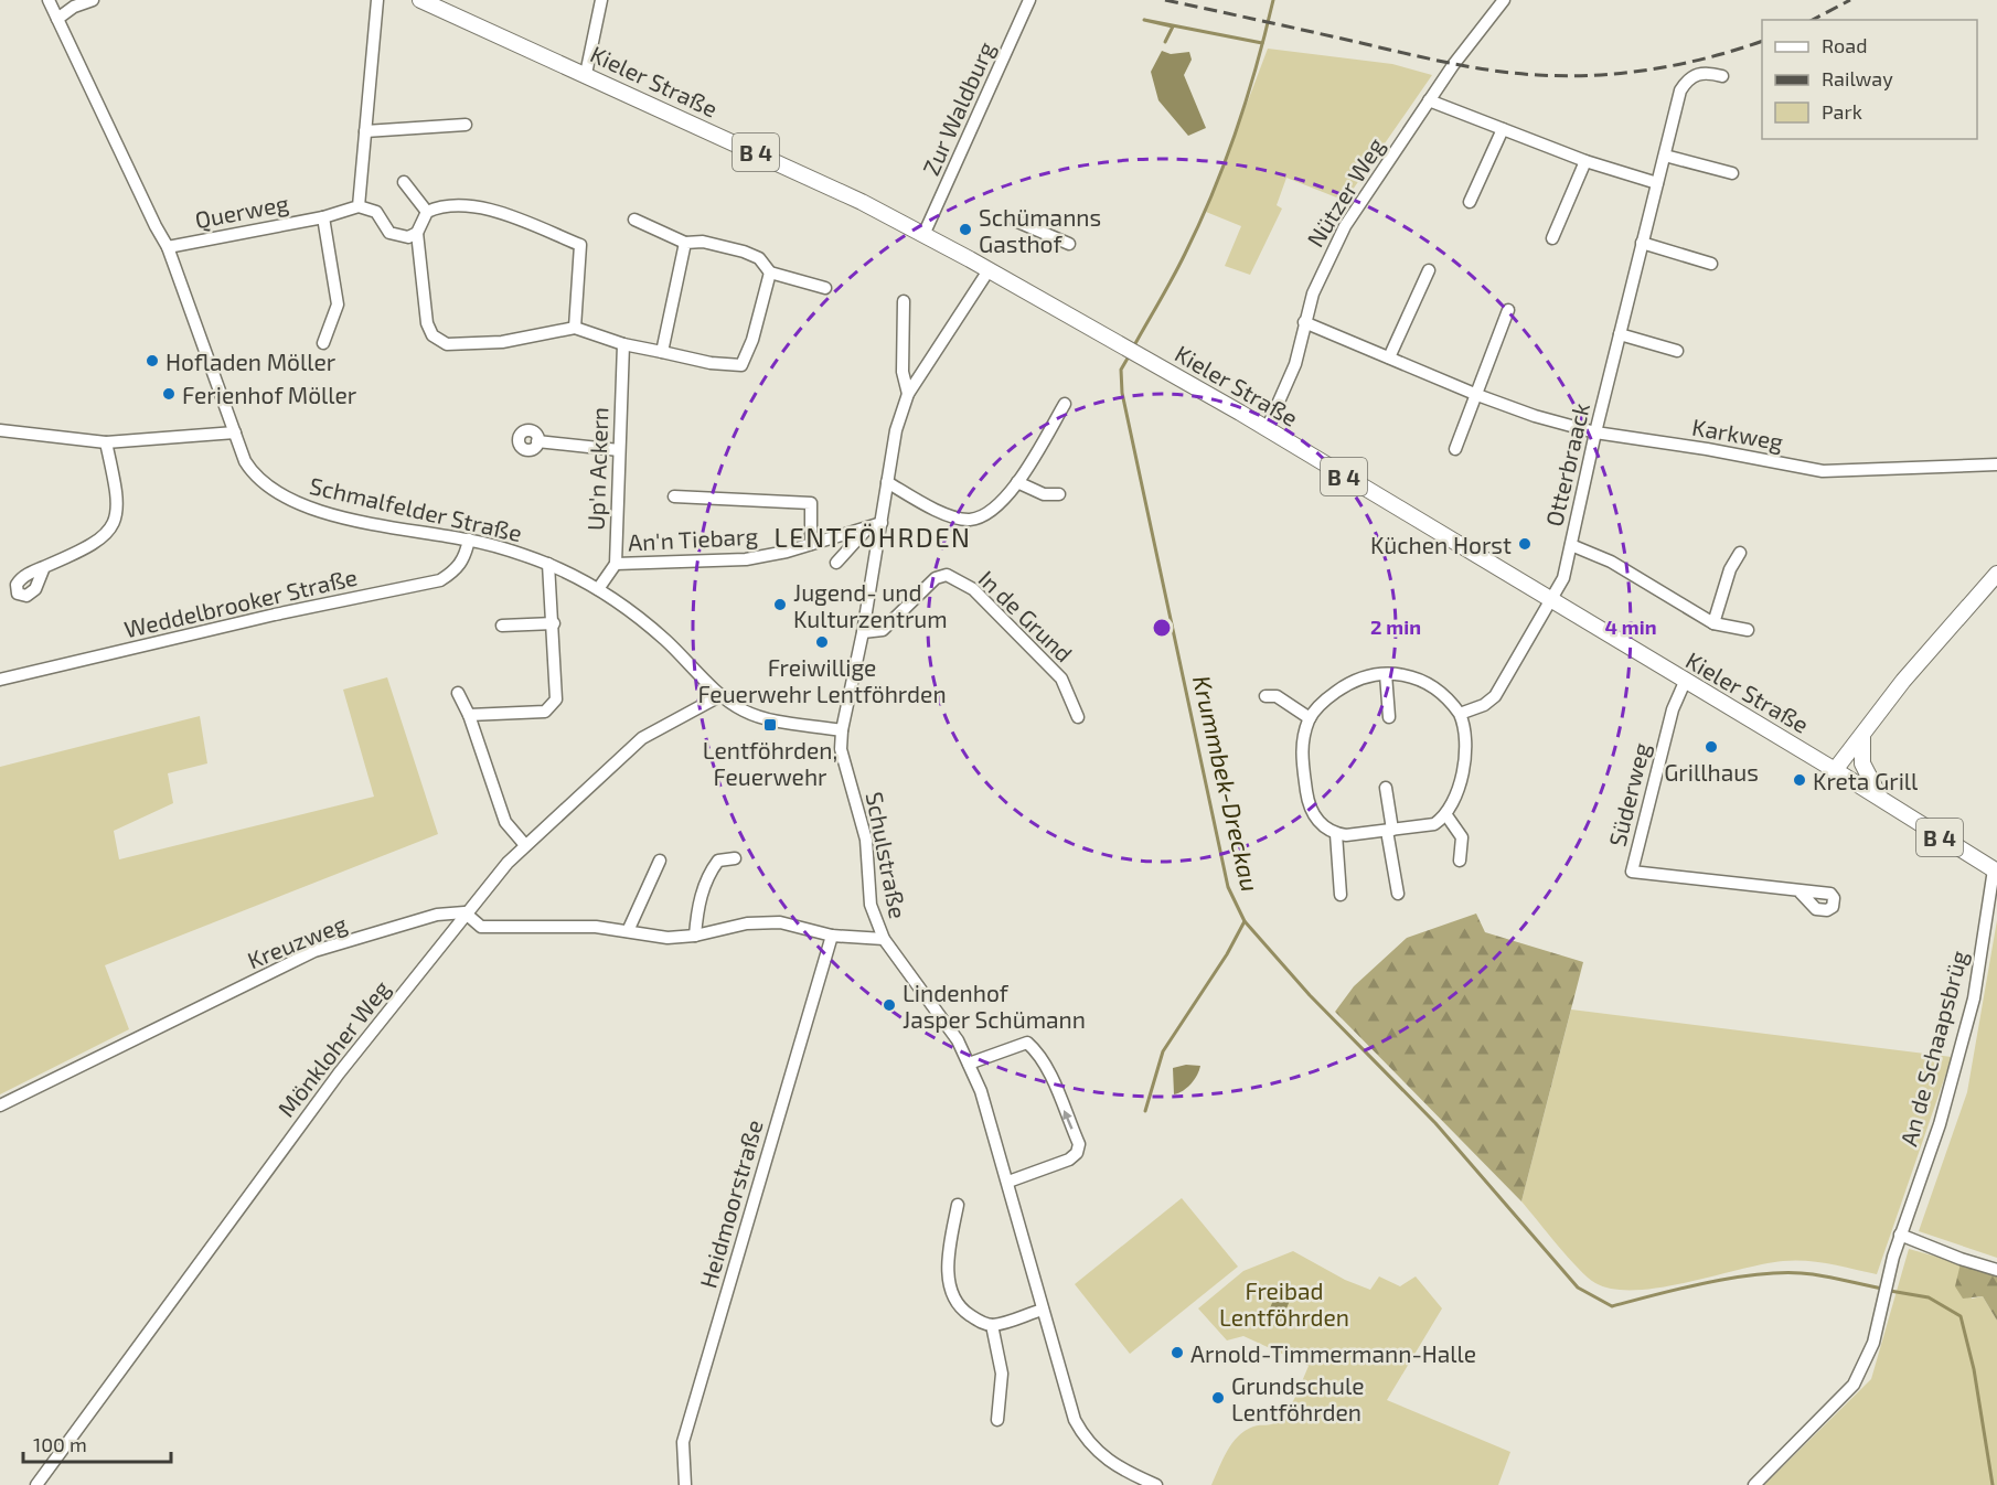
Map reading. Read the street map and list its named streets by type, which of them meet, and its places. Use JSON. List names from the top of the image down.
{
  "streets": {
    "main road": ["Kieler Straße", "B 4"],
    "street": [
      "Zur Waldburg",
      "Nützer Weg",
      "Querweg",
      "Karkweg",
      "Otterbraack",
      "Up'n Ackern",
      "Schmalfelder Straße",
      "An'n Tiebarg",
      "Weddelbrooker Straße",
      "In de Grund",
      "Süderweg",
      "Schulstraße",
      "Kreuzweg",
      "Mönkloher Weg",
      "An de Schaapsbrüg",
      "Heidmoorstraße"
    ]
  },
  "crossings": [
    ["Kieler Straße", "Zur Waldburg"],
    ["Kieler Straße", "Nützer Weg"],
    ["Kieler Straße", "Otterbraack"],
    ["Kieler Straße", "Süderweg"],
    ["Kieler Straße", "Schulstraße"],
    ["Kieler Straße", "An de Schaapsbrüg"],
    ["Nützer Weg", "Karkweg"],
    ["Querweg", "Schmalfelder Straße"],
    ["Karkweg", "Otterbraack"],
    ["Up'n Ackern", "Schmalfelder Straße"],
    ["Up'n Ackern", "An'n Tiebarg"],
    ["Schmalfelder Straße", "Weddelbrooker Straße"],
    ["Schmalfelder Straße", "Schulstraße"],
    ["Schmalfelder Straße", "Mönkloher Weg"],
    ["An'n Tiebarg", "Schulstraße"],
    ["In de Grund", "Schulstraße"],
    ["Schulstraße", "Kreuzweg"],
    ["Kreuzweg", "Mönkloher Weg"],
    ["Kreuzweg", "Heidmoorstraße"]
  ],
  "districts": ["LENTFÖHRDEN"],
  "water": ["Krummbek-Dreckau"],
  "parks": ["Freibad Lentföhrden"],
  "places": {
    "other": [
      "Schümanns Gasthof",
      "Hofladen Möller",
      "Ferienhof Möller",
      "Küchen Horst",
      "Jugend- und Kulturzentrum",
      "Freiwillige Feuerwehr Lentföhrden",
      "Grillhaus",
      "Kreta Grill",
      "Lindenhof Jasper Schümann",
      "Arnold-Timmermann-Halle",
      "Grundschule Lentföhrden"
    ],
    "transit": ["Lentföhrden, Feuerwehr"]
  },
  "legend": ["Road", "Railway", "Park"],
  "scale_bar": "100 m",
  "rings": ["2 min", "4 min"]
}
